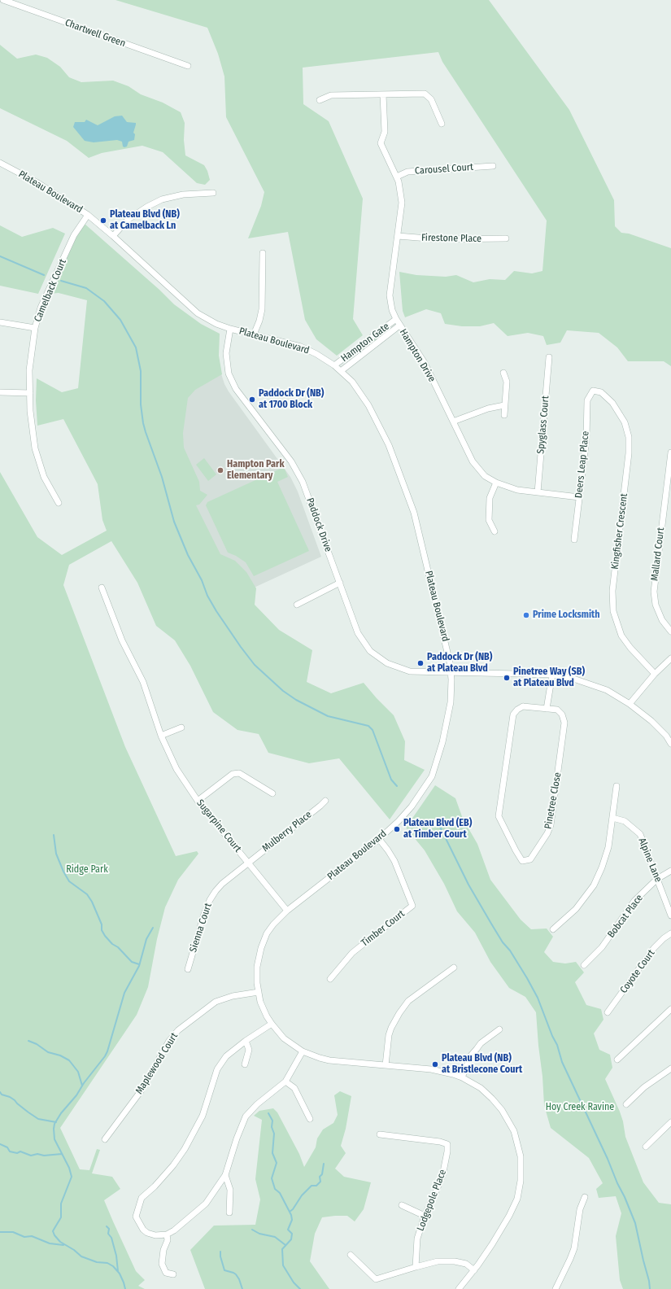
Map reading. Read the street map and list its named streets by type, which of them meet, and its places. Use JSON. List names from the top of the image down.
{
  "streets": {
    "street": [
      "Chartwell Green",
      "Carousel Court",
      "Plateau Boulevard",
      "Firestone Place",
      "Camelback Court",
      "Hampton Gate",
      "Hampton Drive",
      "Spyglass Court",
      "Deers Leap Place",
      "Paddock Drive",
      "Kingfisher Crescent",
      "Mallard Court",
      "Pinetree Close",
      "Sugarpine Court",
      "Mulberry Place",
      "Alpine Lane",
      "Bobcat Place",
      "Sienna Court",
      "Timber Court",
      "Coyote Court",
      "Maplewood Court",
      "Lodgepole Place"
    ]
  },
  "crossings": [
    ["Carousel Court", "Hampton Drive"],
    ["Plateau Boulevard", "Camelback Court"],
    ["Plateau Boulevard", "Hampton Gate"],
    ["Plateau Boulevard", "Paddock Drive"],
    ["Plateau Boulevard", "Sugarpine Court"],
    ["Plateau Boulevard", "Timber Court"],
    ["Plateau Boulevard", "Maplewood Court"],
    ["Firestone Place", "Hampton Drive"],
    ["Hampton Gate", "Hampton Drive"],
    ["Hampton Drive", "Spyglass Court"],
    ["Hampton Drive", "Deers Leap Place"],
    ["Deers Leap Place", "Kingfisher Crescent"],
    ["Sugarpine Court", "Mulberry Place"],
    ["Sugarpine Court", "Sienna Court"],
    ["Mulberry Place", "Sienna Court"],
    ["Alpine Lane", "Bobcat Place"]
  ],
  "parks": ["Ridge Park", "Hoy Creek Ravine"],
  "places": [
    "Plateau Blvd (NB) at Camelback Ln",
    "Paddock Dr (NB) at 1700 Block",
    "Hampton Park Elementary",
    "Prime Locksmith",
    "Paddock Dr (NB) at Plateau Blvd",
    "Pinetree Way (SB) at Plateau Blvd",
    "Plateau Blvd (EB) at Timber Court",
    "Plateau Blvd (NB) at Bristlecone Court"
  ]
}
